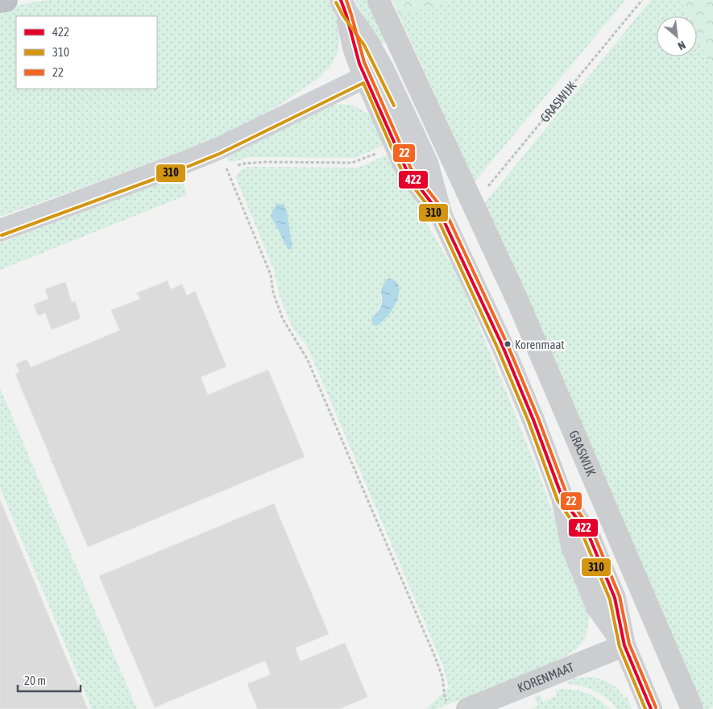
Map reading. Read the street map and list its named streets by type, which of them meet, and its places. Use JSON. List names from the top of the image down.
{
  "streets": {
    "street": ["GRASWIJK", "KORENMAAT"]
  },
  "places": ["Korenmaat"],
  "lines": ["transit line 422", "transit line 22", "transit line 310"],
  "legend": ["422", "310", "22"],
  "scale_bar": "20 m",
  "north": "bottom right"
}
